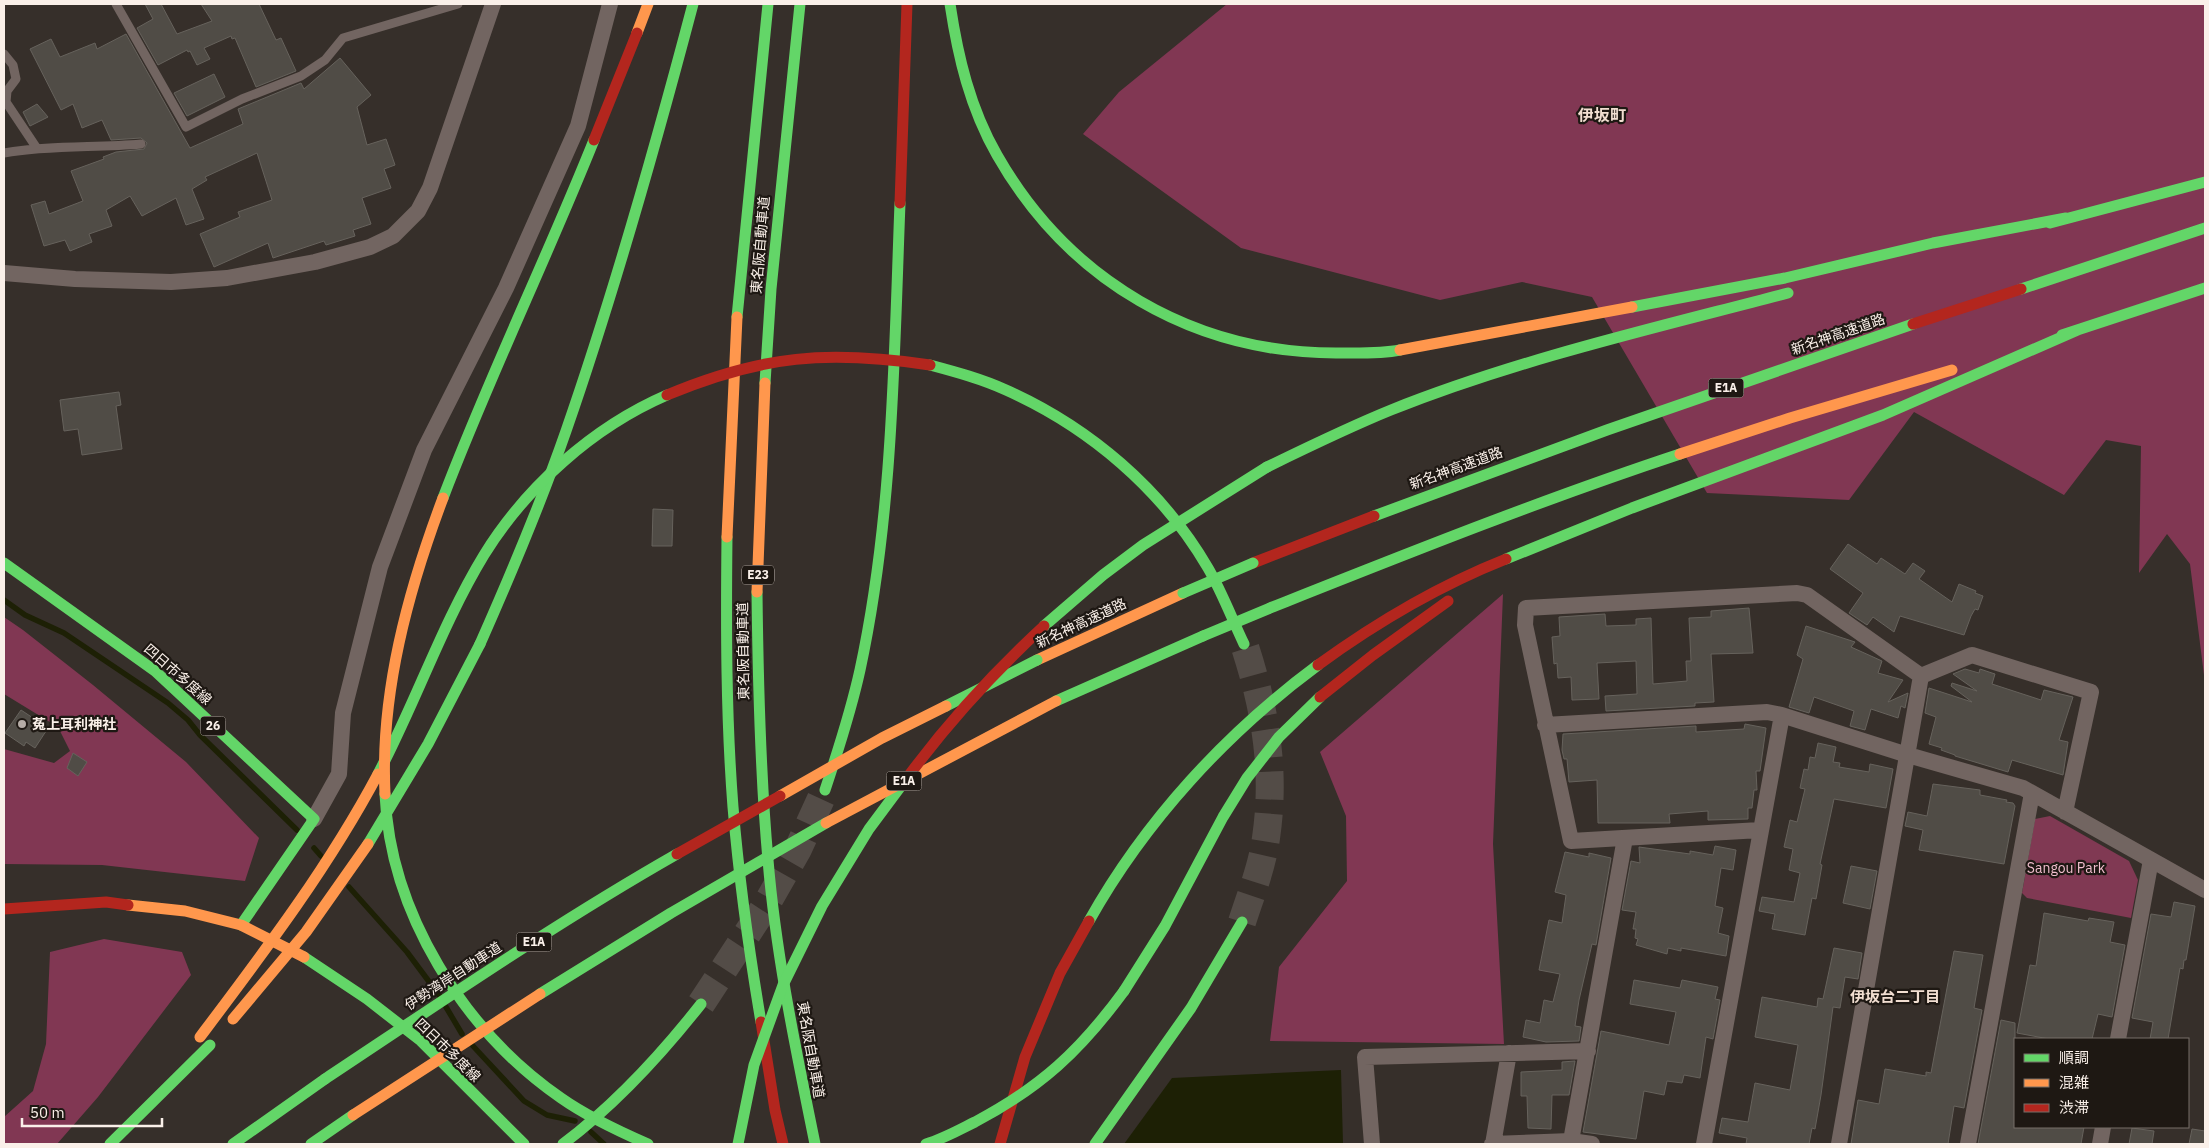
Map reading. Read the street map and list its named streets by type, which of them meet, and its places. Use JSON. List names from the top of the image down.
{
  "streets": {
    "main road": [
      "東名阪自動車道",
      "新名神高速道路",
      "E1A",
      "E23",
      "四日市多度線",
      "26",
      "伊勢湾岸自動車道"
    ]
  },
  "crossings": [
    ["新名神高速道路", "伊勢湾岸自動車道"]
  ],
  "districts": ["伊坂町", "伊坂台二丁目"],
  "parks": ["Sangou Park"],
  "places": ["菟上耳利神社"],
  "legend": ["順調", "混雑", "渋滞"],
  "scale_bar": "50 m"
}
